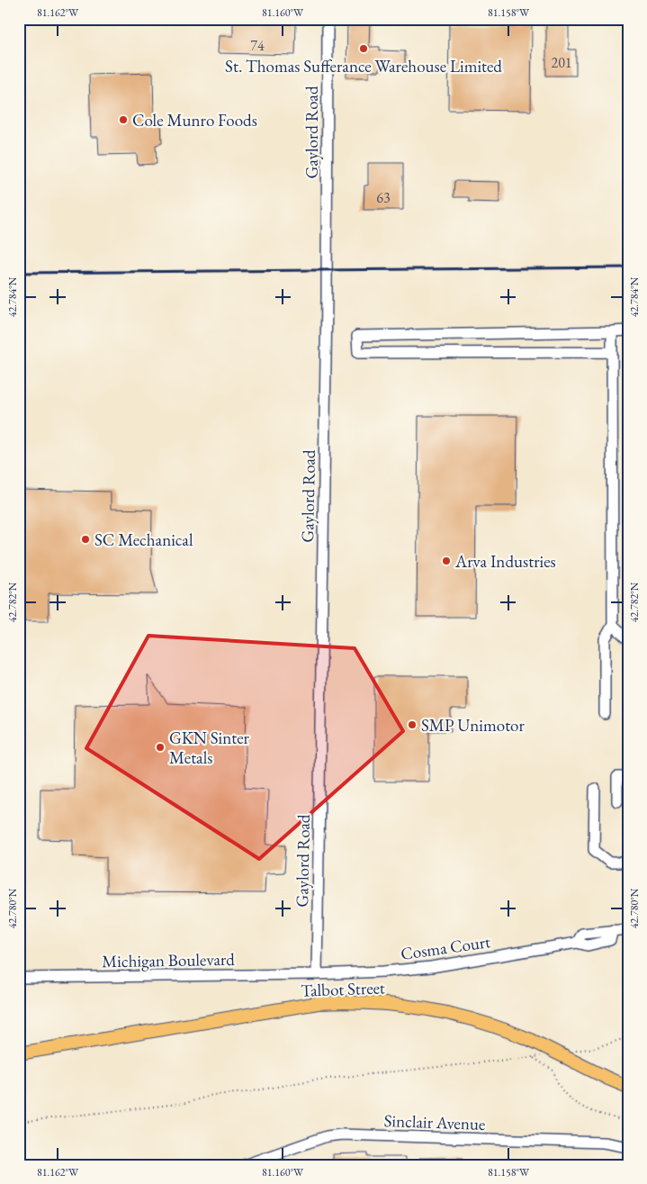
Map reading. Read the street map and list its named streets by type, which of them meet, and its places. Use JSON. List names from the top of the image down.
{
  "streets": {
    "main road": ["Talbot Street"],
    "street": [
      "Gaylord Road",
      "Cosma Court",
      "Michigan Boulevard",
      "Sinclair Avenue"
    ]
  },
  "crossings": [
    ["Gaylord Road", "Cosma Court"],
    ["Gaylord Road", "Michigan Boulevard"],
    ["Cosma Court", "Michigan Boulevard"]
  ],
  "places": [
    "St. Thomas Sufferance Warehouse Limited",
    "Cole Munro Foods",
    "SC Mechanical",
    "Arva Industries",
    "SMP Unimotor",
    "GKN Sinter Metals"
  ],
  "house_numbers": ["74", "201", "63"],
  "coordinates": [
    "81.162°W",
    "81.160°W",
    "81.158°W",
    "42.784°N",
    "42.782°N",
    "42.780°N"
  ]
}
